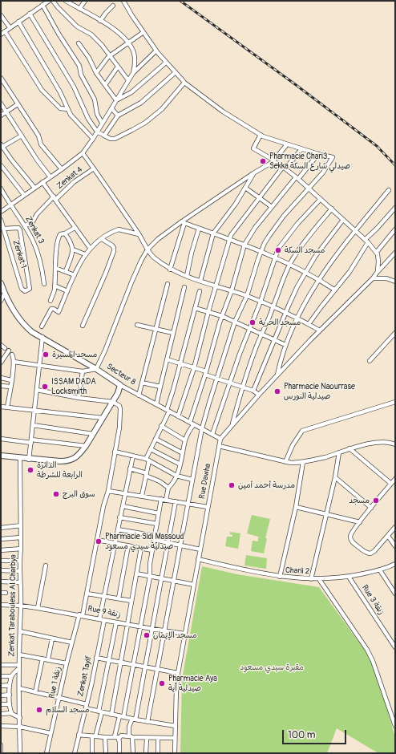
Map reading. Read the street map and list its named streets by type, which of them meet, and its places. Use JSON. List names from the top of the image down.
{
  "streets": {
    "street": [
      "Zenkat 4",
      "Zenkat 3",
      "Zenkat 1",
      "Secteur 8",
      "Rue Dawha",
      "Charii 2",
      "Rue 3 زنقة",
      "Zenkat Tarabouless Al Charbya",
      "Rue 9 زنقة",
      "Zenkat Tayif",
      "Rue 1 زنقة"
    ]
  },
  "crossings": [
    ["Zenkat 4", "Zenkat 3"],
    ["Secteur 8", "Rue Dawha"],
    ["Rue Dawha", "Charii 2"],
    ["Rue Dawha", "Rue 9 زنقة"],
    ["Charii 2", "Rue 3 زنقة"],
    ["Zenkat Tarabouless Al Charbya", "Rue 9 زنقة"],
    ["Rue 9 زنقة", "Zenkat Tayif"],
    ["Rue 9 زنقة", "Rue 1 زنقة"]
  ],
  "parks": ["مقبرة سيدي مسعود"],
  "places": [
    "Pharmacie Chari3 Sekka صيدلي شارع السكة",
    "مسجد السكة",
    "مسجد الحرية",
    "مسجد المسيرة",
    "ISSAM DADA Locksmith",
    "Pharmacie Naourrase صيدلية النورس",
    "الدائرة الرابعة للشرطة",
    "مدرسة أحمد أمين",
    "سوق البرج",
    "مسجد",
    "Pharmacie Sidi Massoud صيدلية سيدي مسعود",
    "مسجد الإيمان",
    "Pharmacie Aya صيدلية اًية",
    "مسجد السلام"
  ],
  "scale_bar": "100 m"
}
